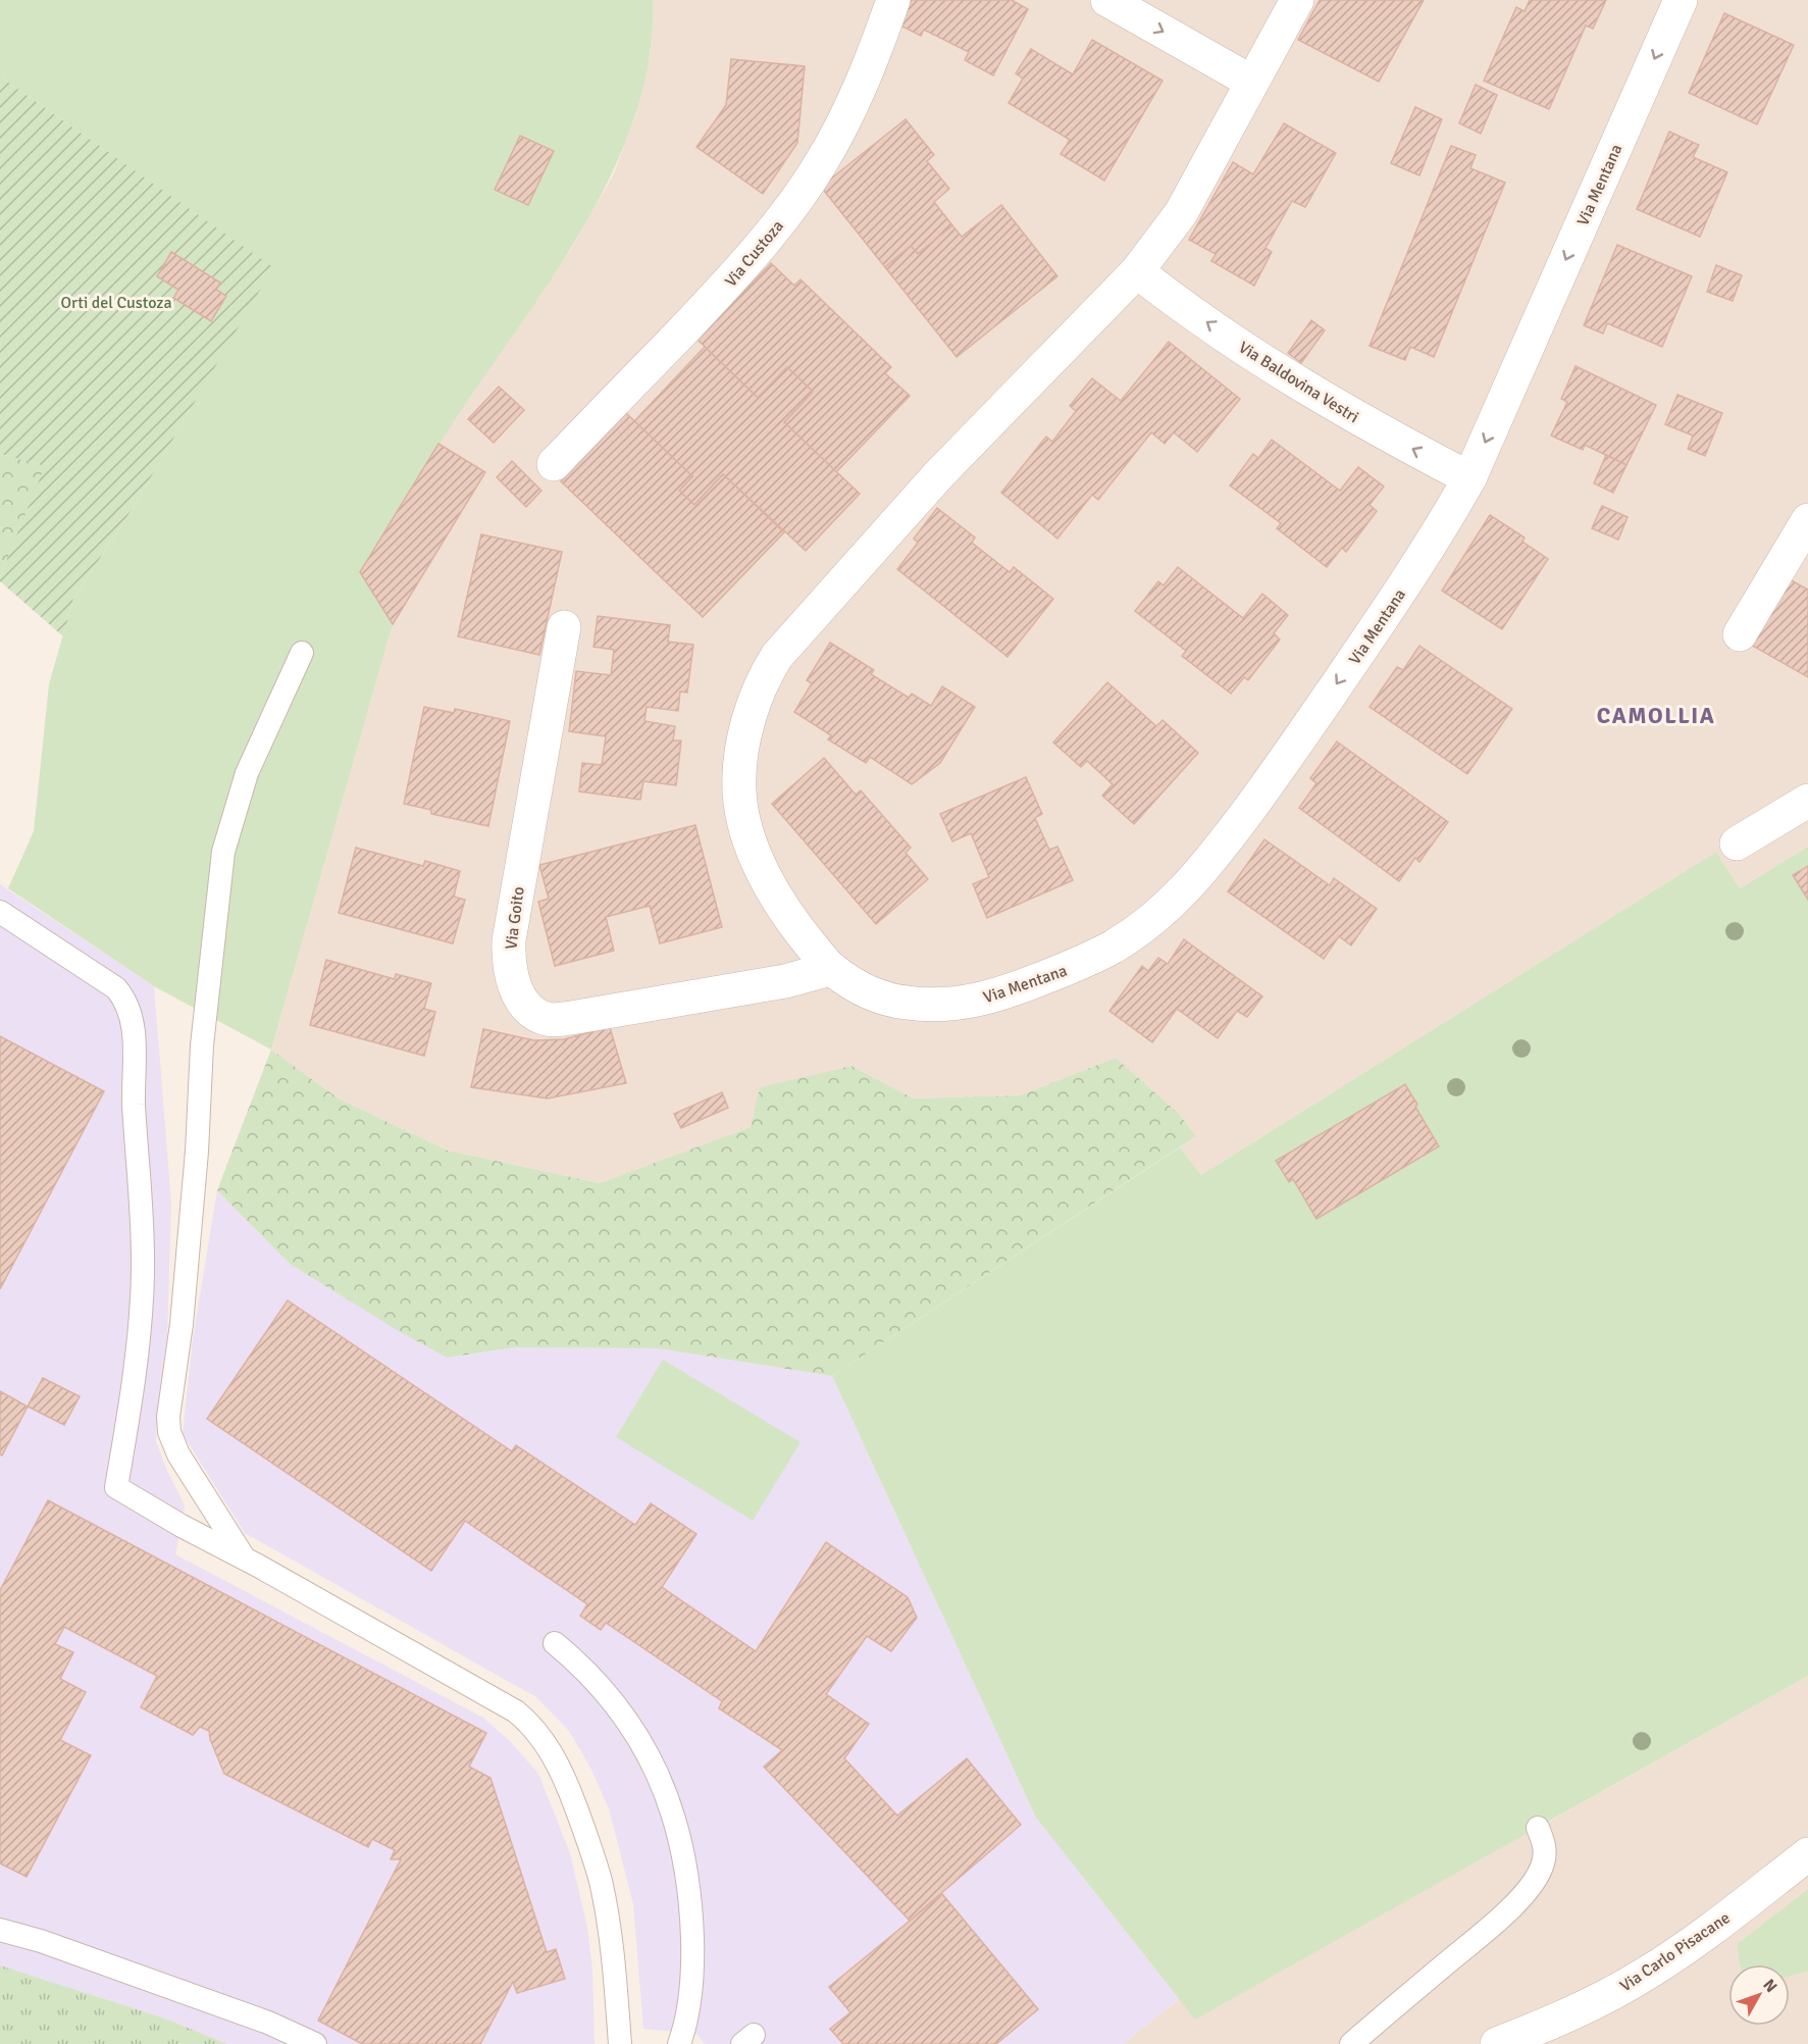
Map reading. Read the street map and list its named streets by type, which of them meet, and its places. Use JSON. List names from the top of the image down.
{
  "streets": {
    "street": [
      "Via Mentana",
      "Via Custoza",
      "Via Baldovina Vestri",
      "Via Goito",
      "Via Carlo Pisacane"
    ]
  },
  "crossings": [
    ["Via Mentana", "Via Baldovina Vestri"],
    ["Via Mentana", "Via Goito"]
  ],
  "one_way": ["Via Mentana", "Via Baldovina Vestri"],
  "districts": ["CAMOLLIA"],
  "parks": ["Orti del Custoza"],
  "north": "top right"
}
